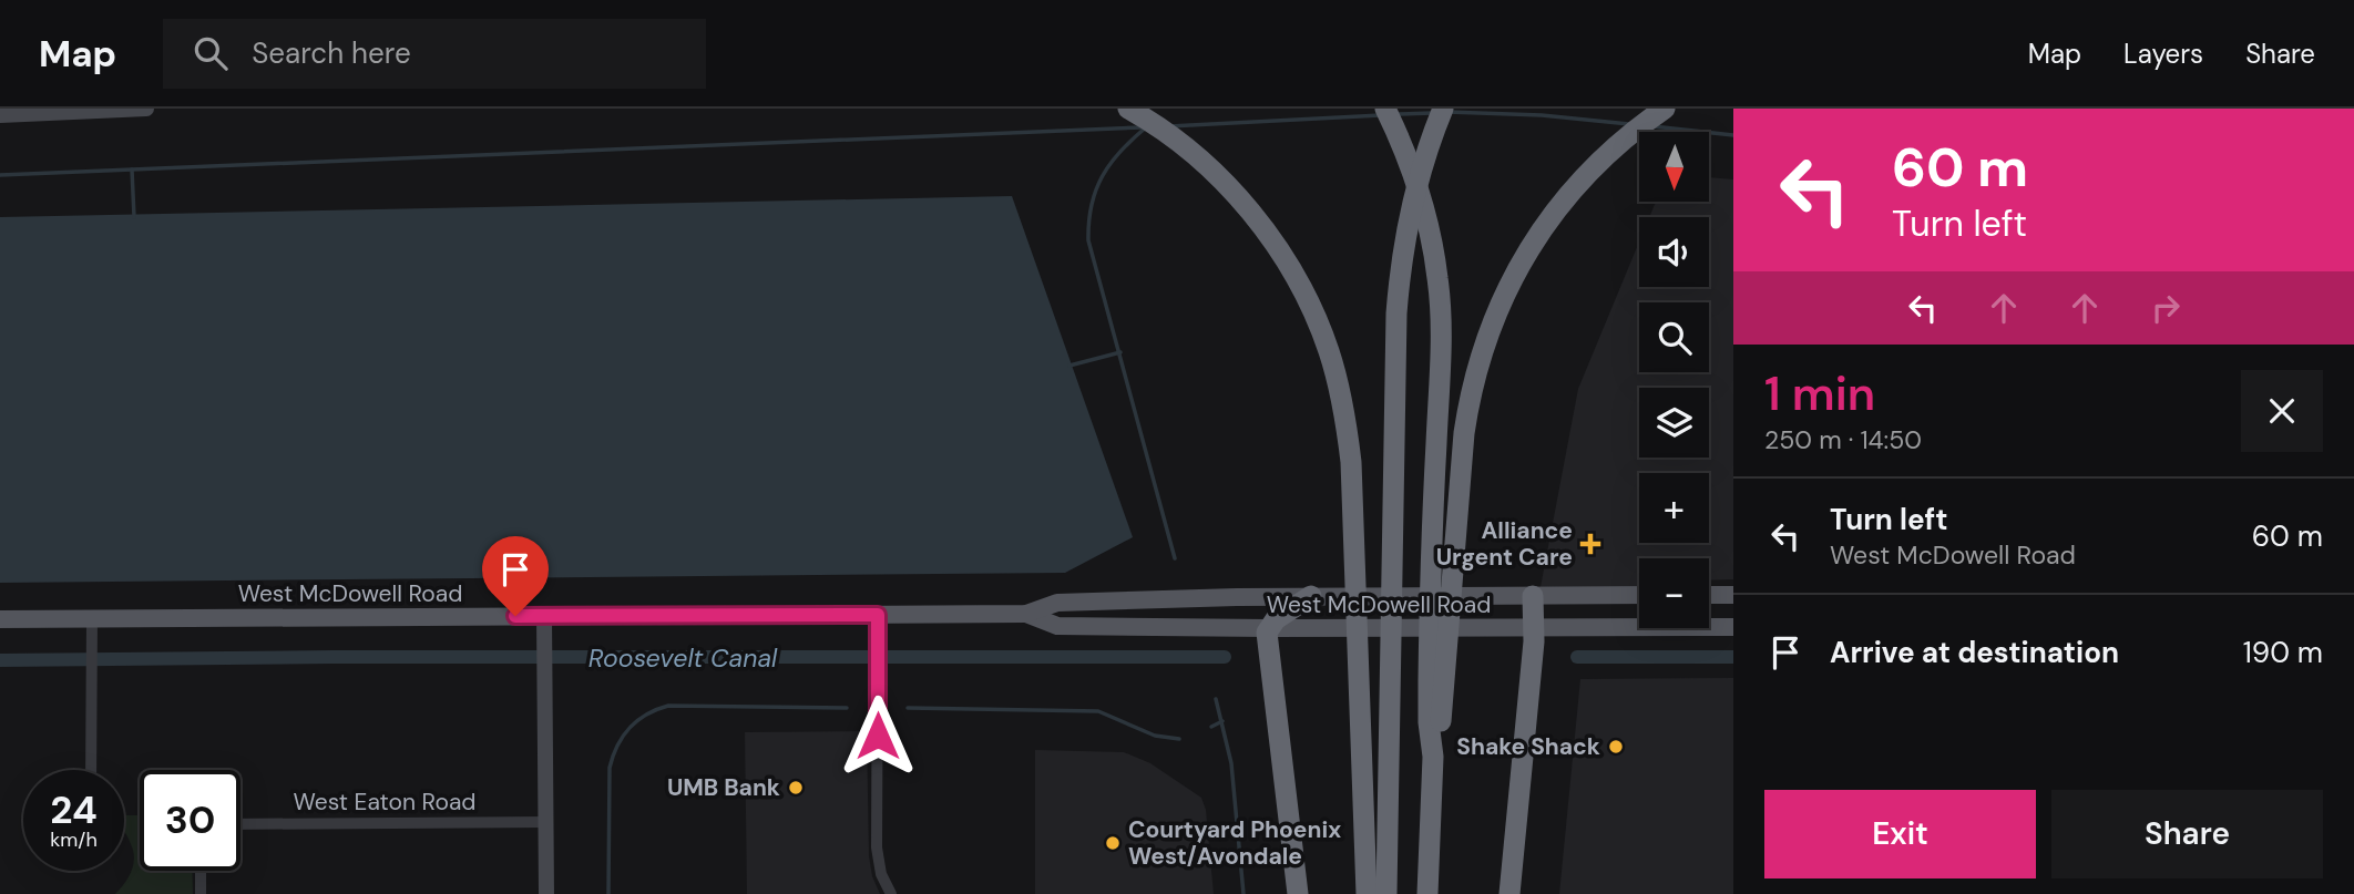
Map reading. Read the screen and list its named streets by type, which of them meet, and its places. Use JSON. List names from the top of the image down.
{
  "streets": {
    "main road": ["West McDowell Road"],
    "street": ["West Eaton Road"]
  },
  "water": ["Roosevelt Canal"],
  "places": {
    "health": ["Alliance Urgent Care"],
    "other": ["Shake Shack", "UMB Bank", "Courtyard Phoenix West/Avondale"]
  },
  "north": "bottom",
  "page": {
    "header": "Map",
    "search": "Search here",
    "nav": ["Map", "Layers", "Share"],
    "turn": ["60 m", "Turn left"],
    "map_buttons": ["+", "−"],
    "heading": ["1 min", "250 m · 14:50"],
    "list": [
      {
        "name": "Turn left",
        "note": "West McDowell Road",
        "value": "60 m"
      },
      {
        "name": "Arrive at destination",
        "value": "190 m"
      }
    ],
    "speed": "24 km/h",
    "limit": "30",
    "buttons": ["Exit", "Share"]
  }
}
